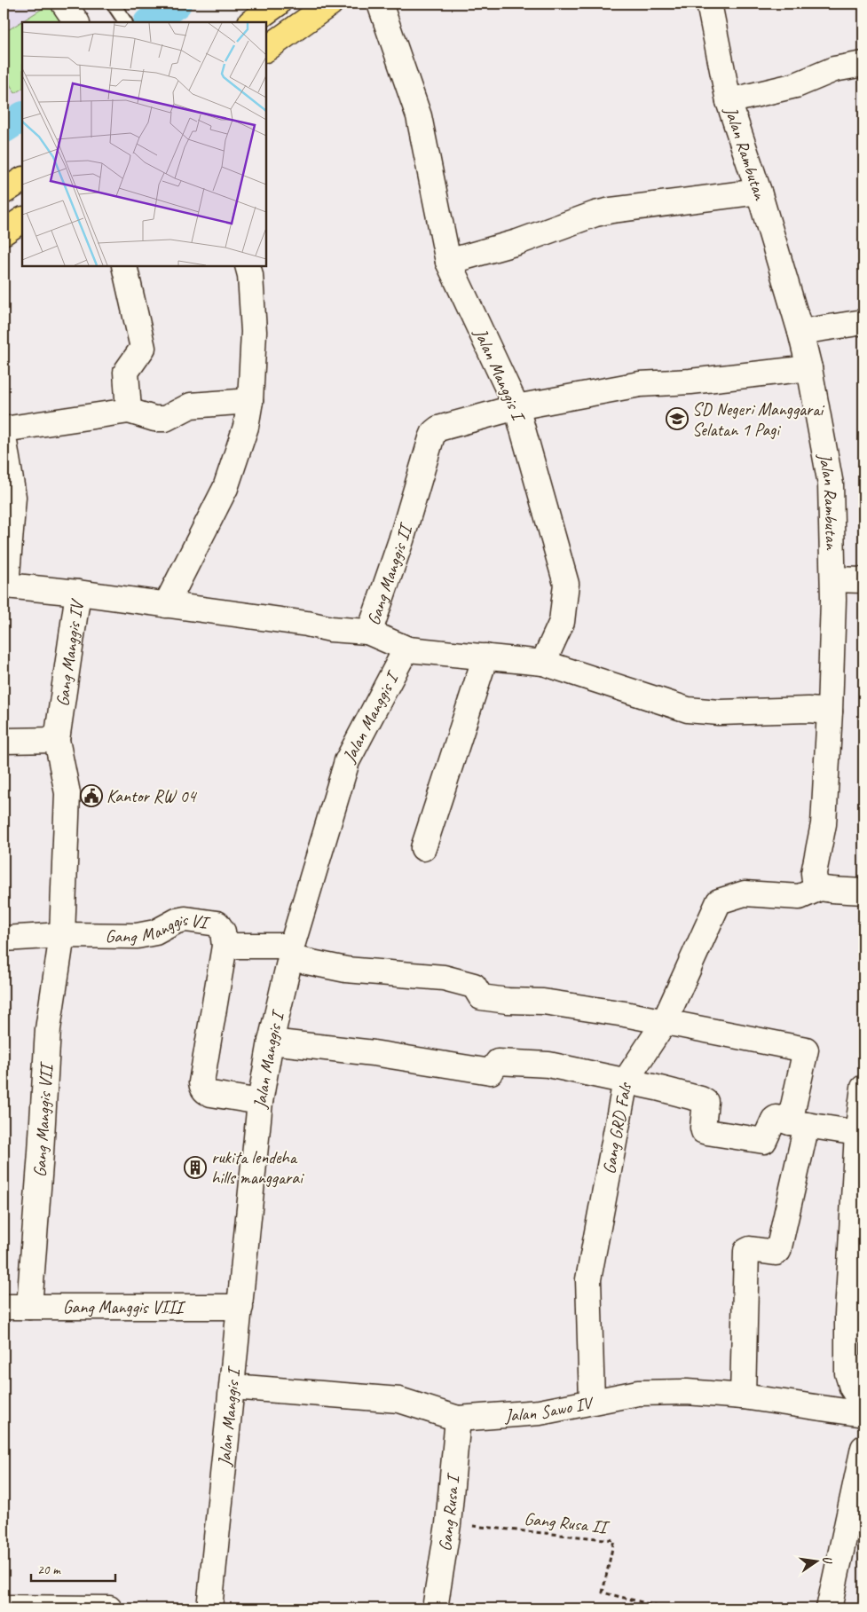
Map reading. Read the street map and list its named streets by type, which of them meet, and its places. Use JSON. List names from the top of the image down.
{
  "streets": {
    "street": [
      "Jalan Rambutan",
      "Jalan Manggis I",
      "Gang Manggis II",
      "Gang Manggis IV",
      "Gang Manggis VI",
      "Gang Manggis VII",
      "Gang GRD Fals",
      "Gang Manggis VIII",
      "Jalan Sawo IV",
      "Gang Rusa I"
    ],
    "path": ["Gang Rusa II"]
  },
  "crossings": [
    ["Jalan Rambutan", "Gang GRD Fals"],
    ["Jalan Manggis I", "Gang Manggis II"],
    ["Jalan Manggis I", "Gang Manggis VI"],
    ["Jalan Manggis I", "Gang Manggis VIII"],
    ["Jalan Manggis I", "Jalan Sawo IV"],
    ["Gang Manggis II", "Gang Manggis IV"],
    ["Gang Manggis IV", "Gang Manggis VI"],
    ["Gang Manggis IV", "Gang Manggis VII"],
    ["Gang Manggis VI", "Gang Manggis VII"],
    ["Gang Manggis VI", "Gang GRD Fals"],
    ["Gang Manggis VII", "Gang Manggis VIII"],
    ["Gang GRD Fals", "Jalan Sawo IV"],
    ["Jalan Sawo IV", "Gang Rusa I"],
    ["Gang Rusa I", "Gang Rusa II"]
  ],
  "places": {
    "school or university": ["SD Negeri Manggarai Selatan 1 Pagi"],
    "public building": ["Kantor RW 04"],
    "building": ["rukita lendeha hills manggarai"]
  },
  "scale_bar": "20 m",
  "north": "right"
}
